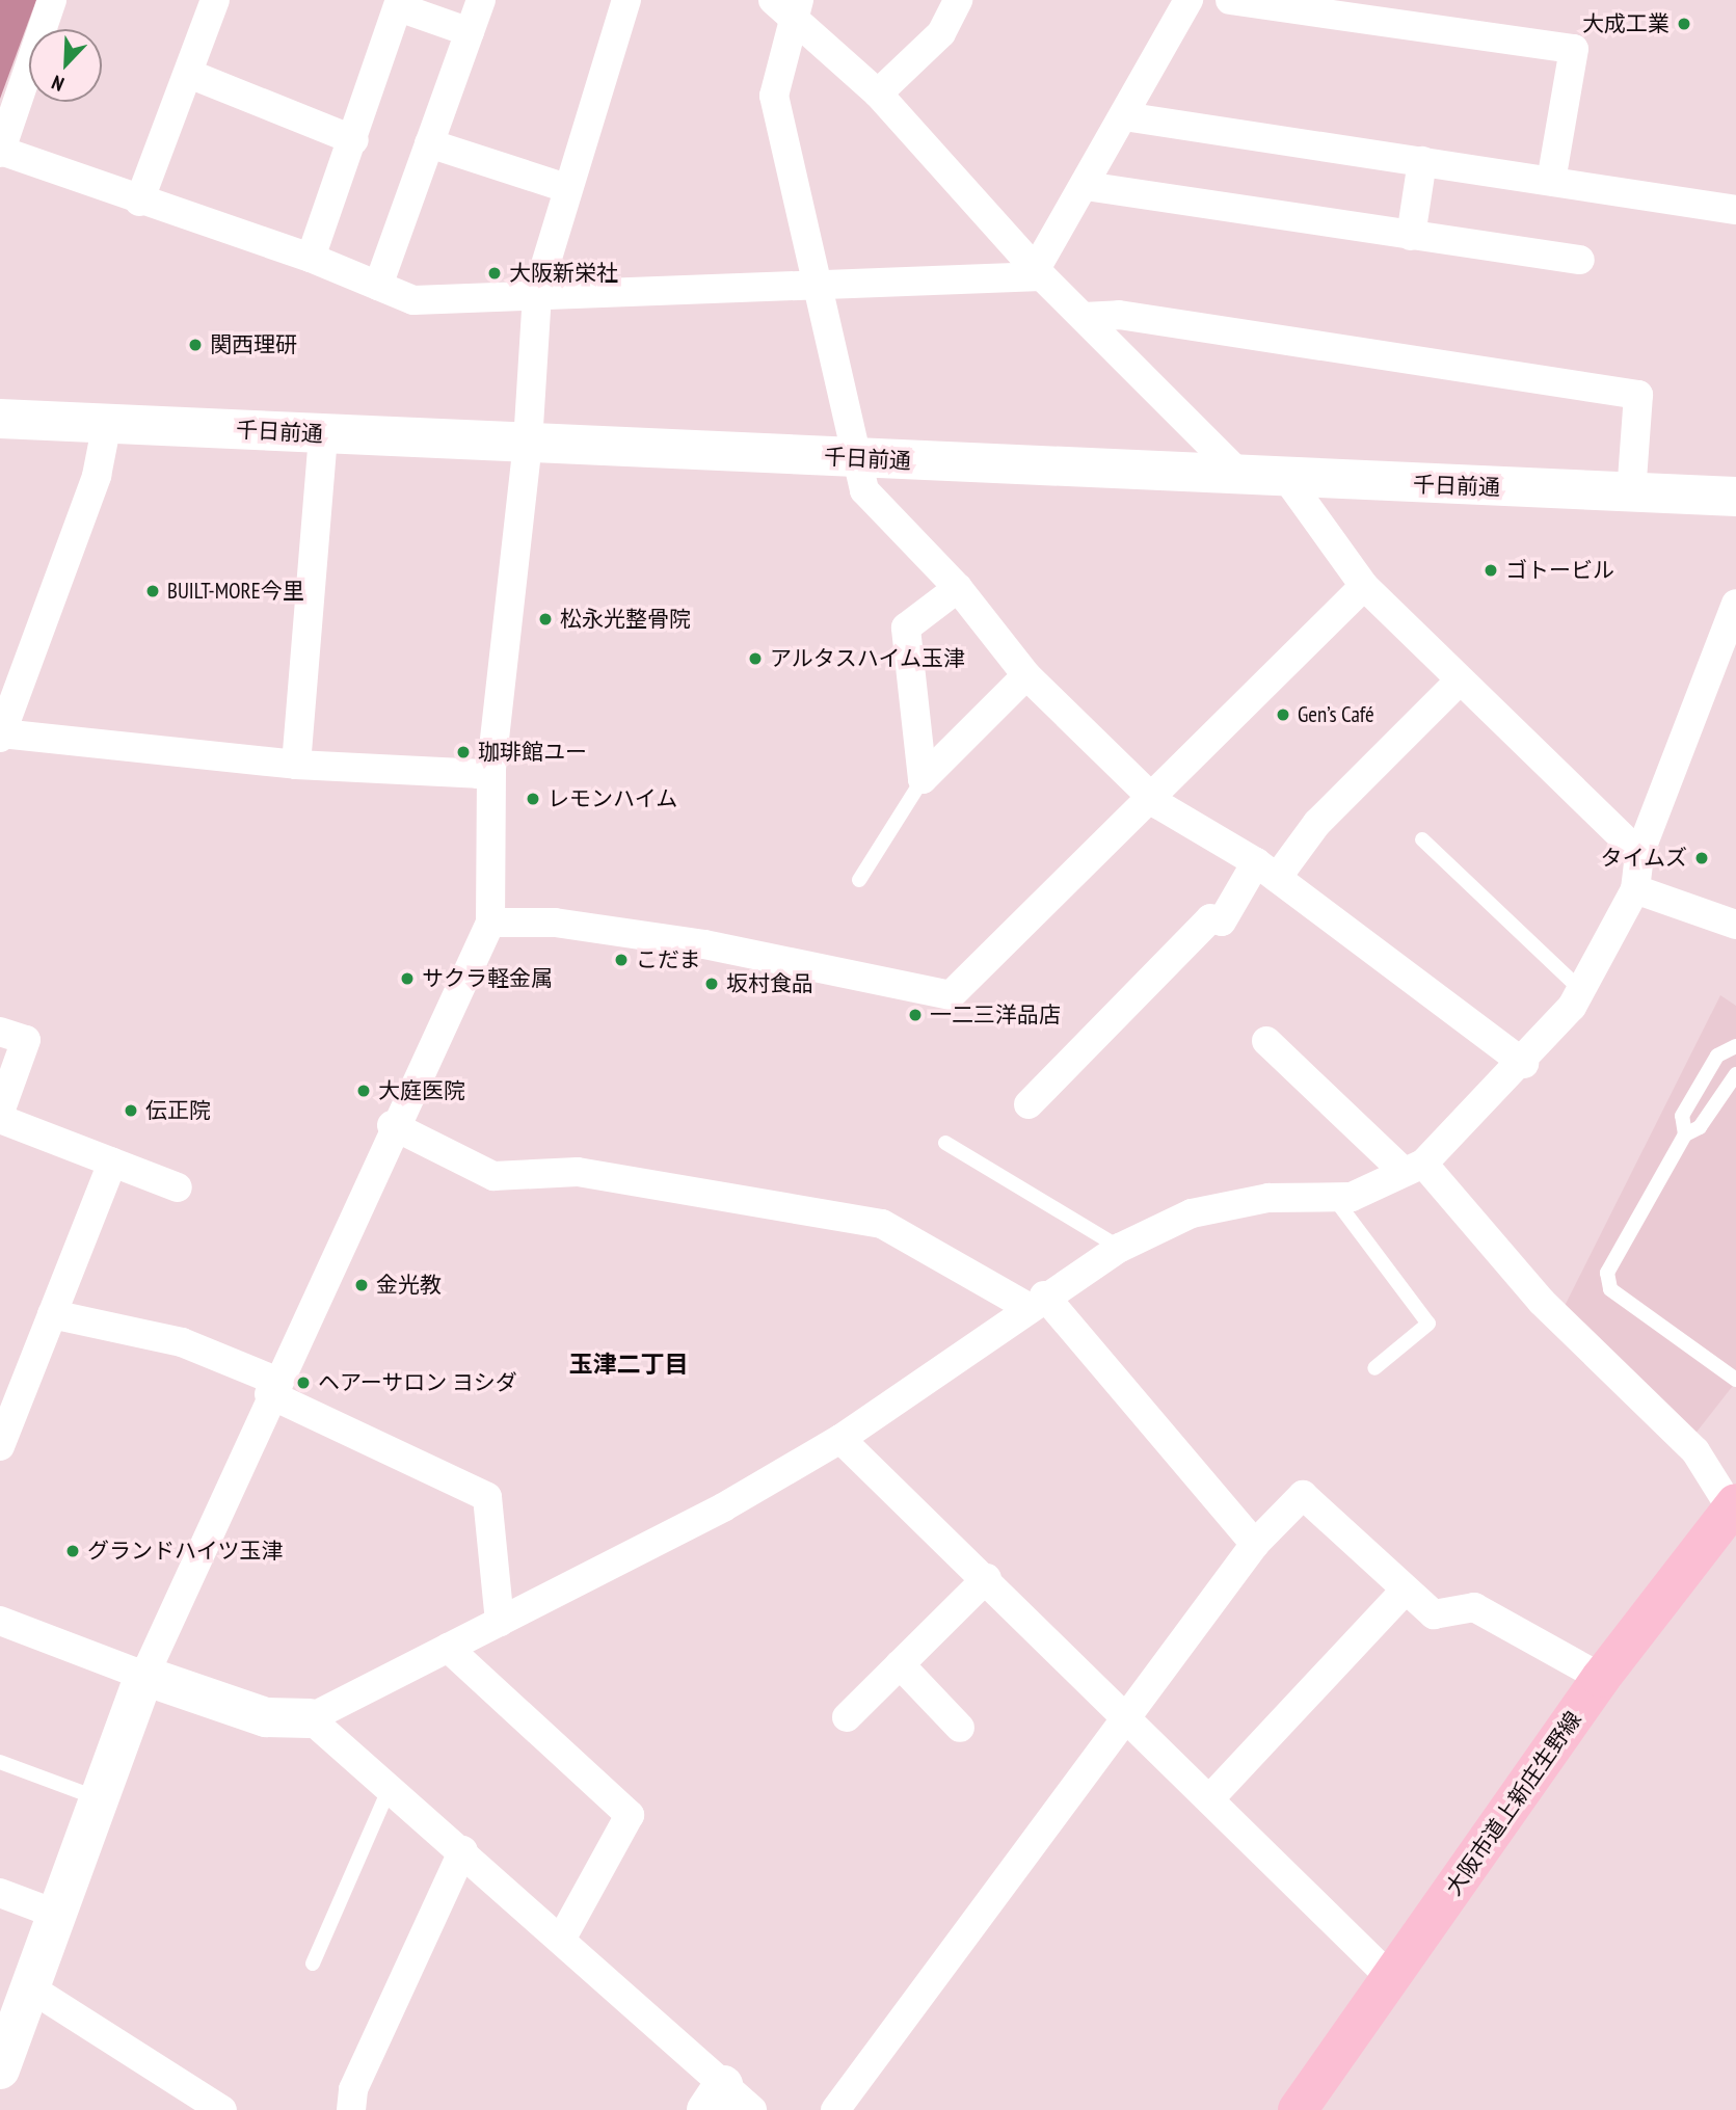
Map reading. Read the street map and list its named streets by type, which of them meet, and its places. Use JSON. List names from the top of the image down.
{
  "streets": {
    "main road": ["千日前通", "大阪市道上新庄生野線"]
  },
  "districts": ["玉津二丁目"],
  "places": [
    "大成工業",
    "大阪新栄社",
    "関西理研",
    "ゴトービル",
    "BUILT-MORE今里",
    "松永光整骨院",
    "アルタスハイム玉津",
    "Gen’s Café",
    "珈琲館ユー",
    "レモンハイム",
    "タイムズ",
    "こだま",
    "サクラ軽金属",
    "坂村食品",
    "一二三洋品店",
    "大庭医院",
    "伝正院",
    "金光教",
    "ヘアーサロン ヨシダ",
    "グランドハイツ玉津"
  ],
  "north": "bottom left"
}
